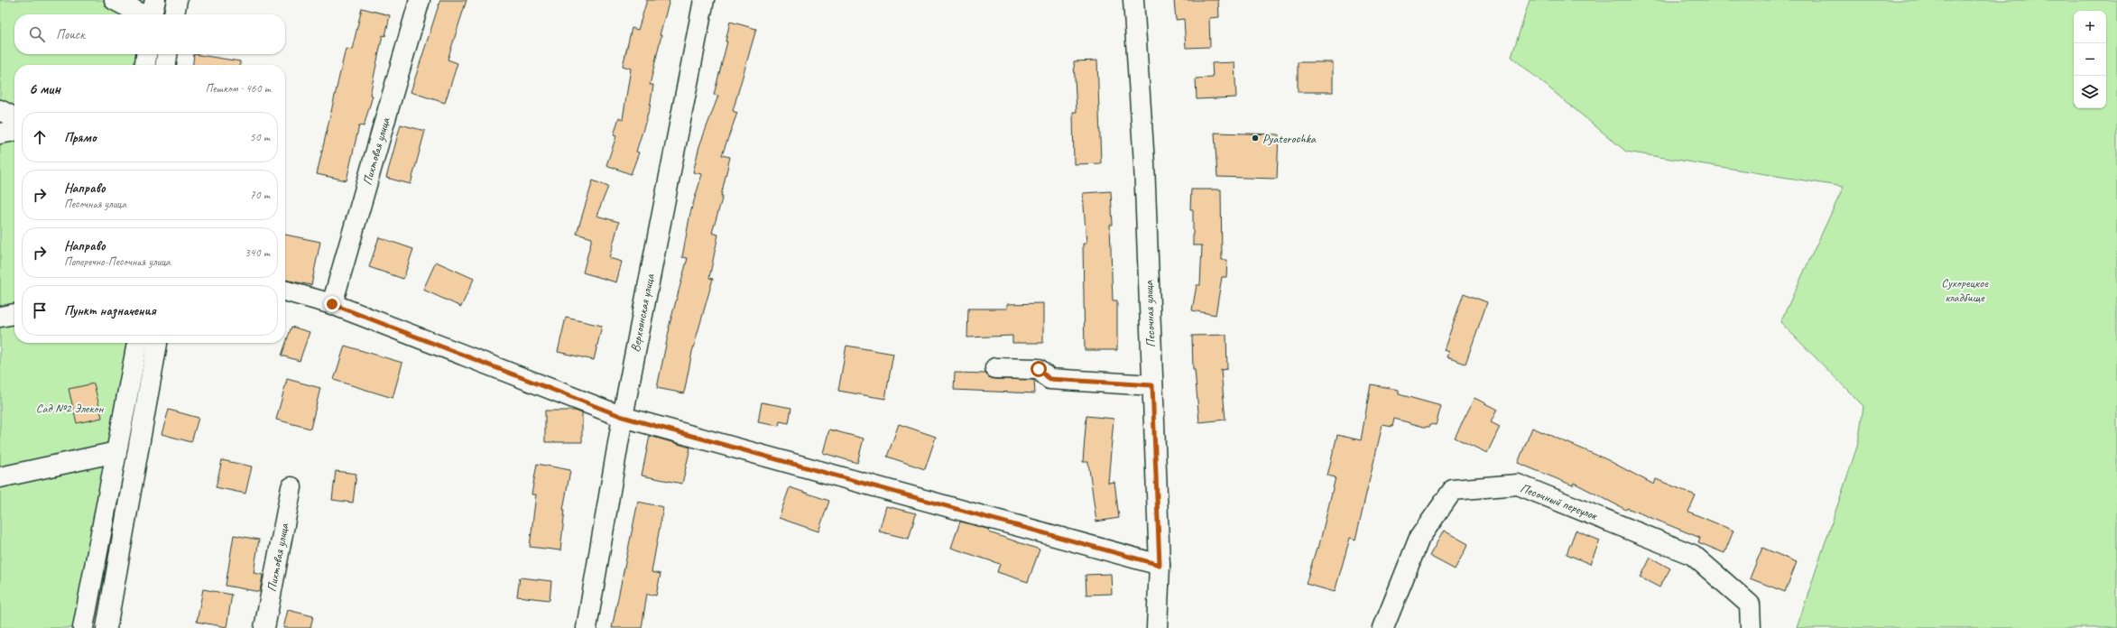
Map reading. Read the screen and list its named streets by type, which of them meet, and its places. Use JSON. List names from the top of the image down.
{
  "streets": {
    "street": [
      "Пихтовая улица",
      "Верхоянская улица",
      "Песочная улица",
      "Песочный переулок"
    ]
  },
  "parks": ["Сухорецкое кладбище", "Сад №2 Элекон"],
  "places": ["Pyaterochka"],
  "page": {
    "map_buttons": ["+", "−"],
    "search": "Поиск",
    "heading": ["6 мин", "Пешком · 460 m"],
    "list": [
      ["Прямо", "50 m"],
      ["Направо", "Песочная улица", "70 m"],
      ["Направо", "Поперечно-Песочная улица", "340 m"],
      "Пункт назначения"
    ]
  }
}
